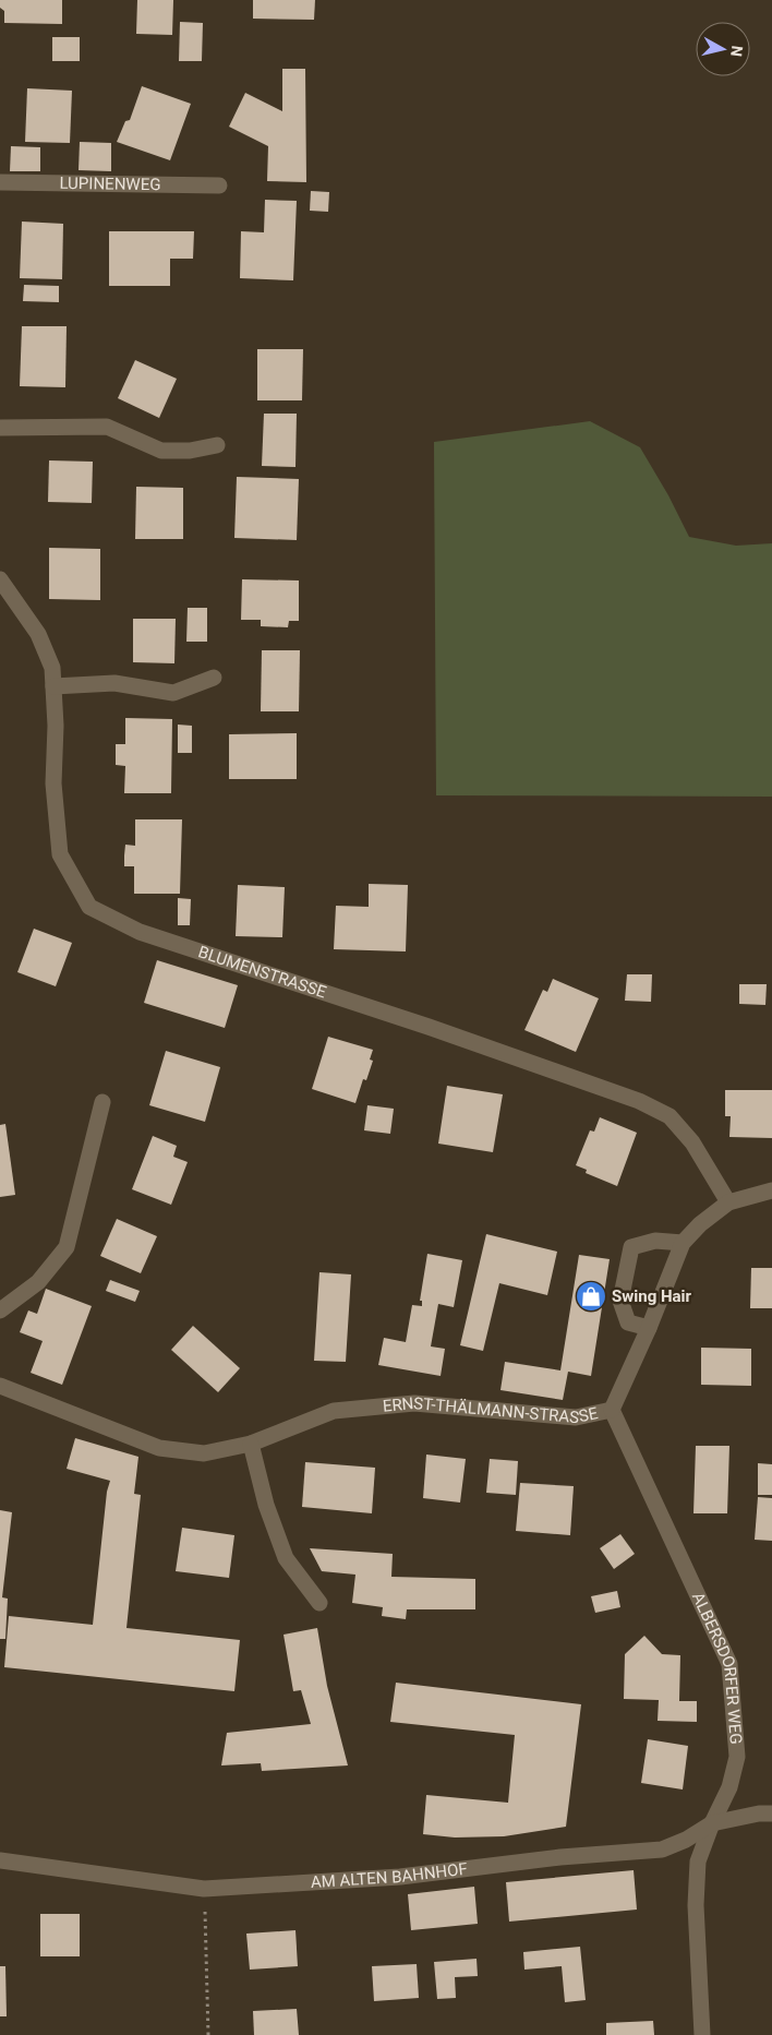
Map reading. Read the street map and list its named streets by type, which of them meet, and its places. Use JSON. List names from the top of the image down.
{
  "streets": {
    "street": [
      "LUPINENWEG",
      "BLUMENSTRASSE",
      "ERNST-THÄLMANN-STRASSE",
      "ALBERSDORFER WEG",
      "AM ALTEN BAHNHOF"
    ]
  },
  "crossings": [
    ["BLUMENSTRASSE", "ERNST-THÄLMANN-STRASSE"],
    ["ERNST-THÄLMANN-STRASSE", "ALBERSDORFER WEG"],
    ["ALBERSDORFER WEG", "AM ALTEN BAHNHOF"]
  ],
  "places": {
    "shop": ["Swing Hair"]
  },
  "north": "right"
}
